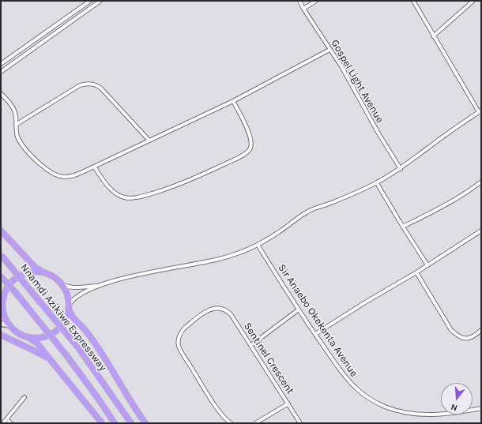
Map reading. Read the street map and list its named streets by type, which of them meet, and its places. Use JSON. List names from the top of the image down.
{
  "streets": {
    "highway": ["Nnamdi Azikiwe Expressway"],
    "street": ["Gospel Light Avenue", "Sir Anaebo Okekenta Avenue", "Sentinel Crescent"]
  },
  "north": "bottom"
}
